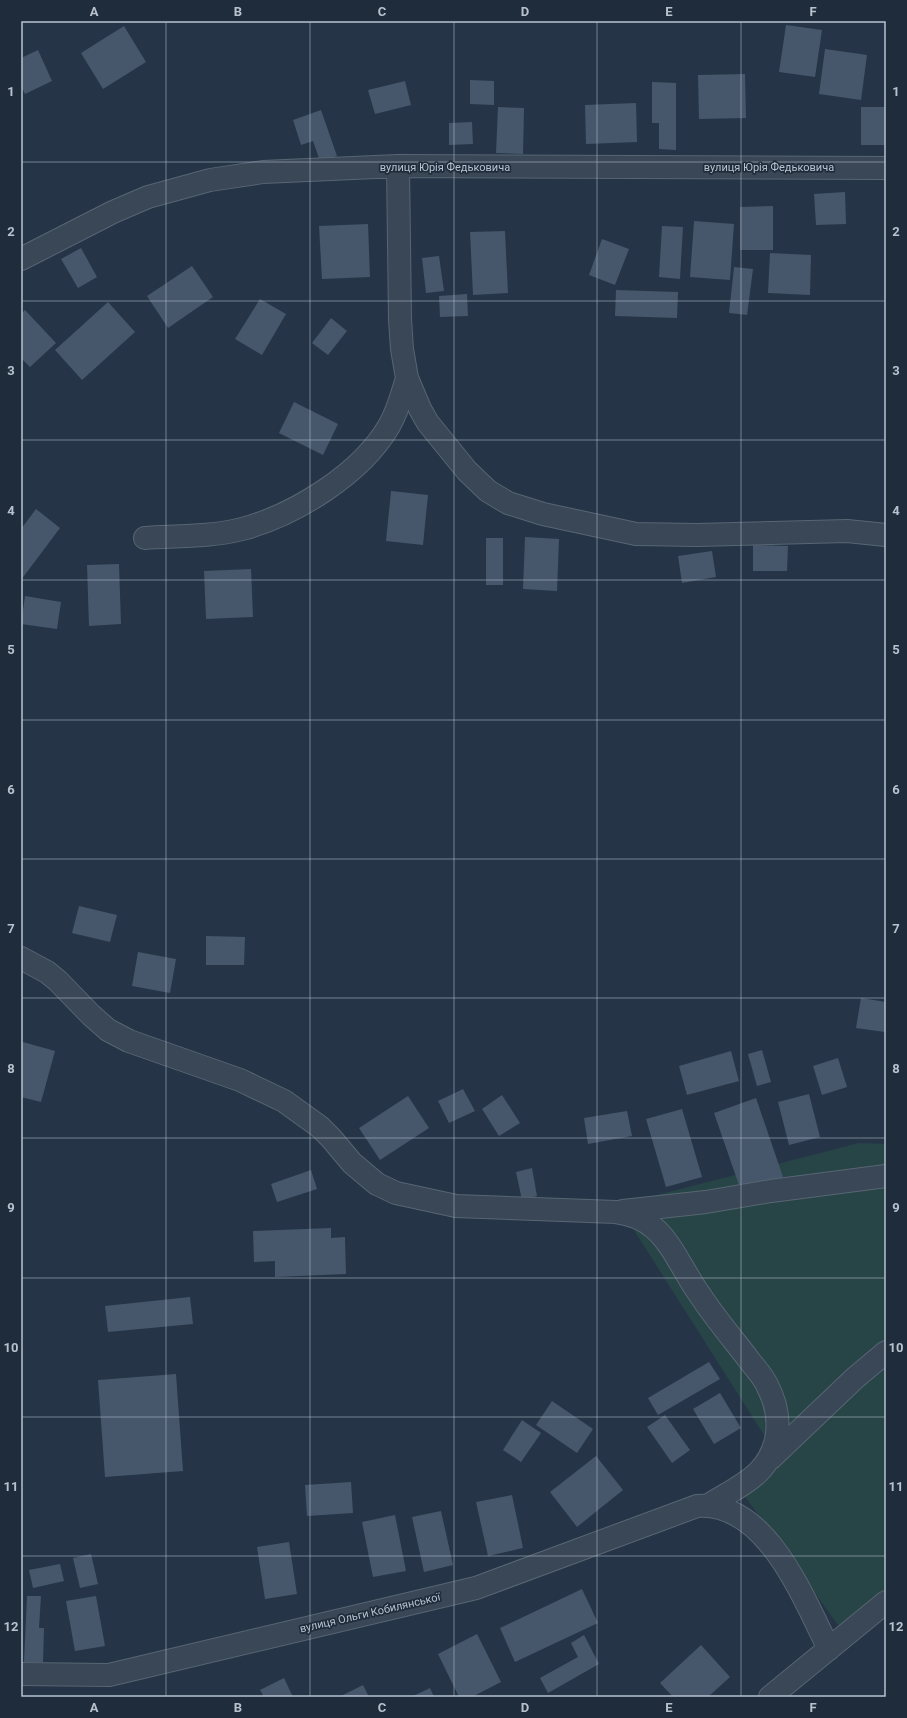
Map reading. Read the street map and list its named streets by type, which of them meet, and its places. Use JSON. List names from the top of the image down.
{
  "streets": {
    "street": ["вулиця Юрія Федьковича", "вулиця Ольги Кобилянської"]
  },
  "grid": {
    "columns": [
      "A",
      "B",
      "C",
      "D",
      "E",
      "F"
    ],
    "rows": [
      "1",
      "2",
      "3",
      "4",
      "5",
      "6",
      "7",
      "8",
      "9",
      "10",
      "11",
      "12"
    ]
  }
}
